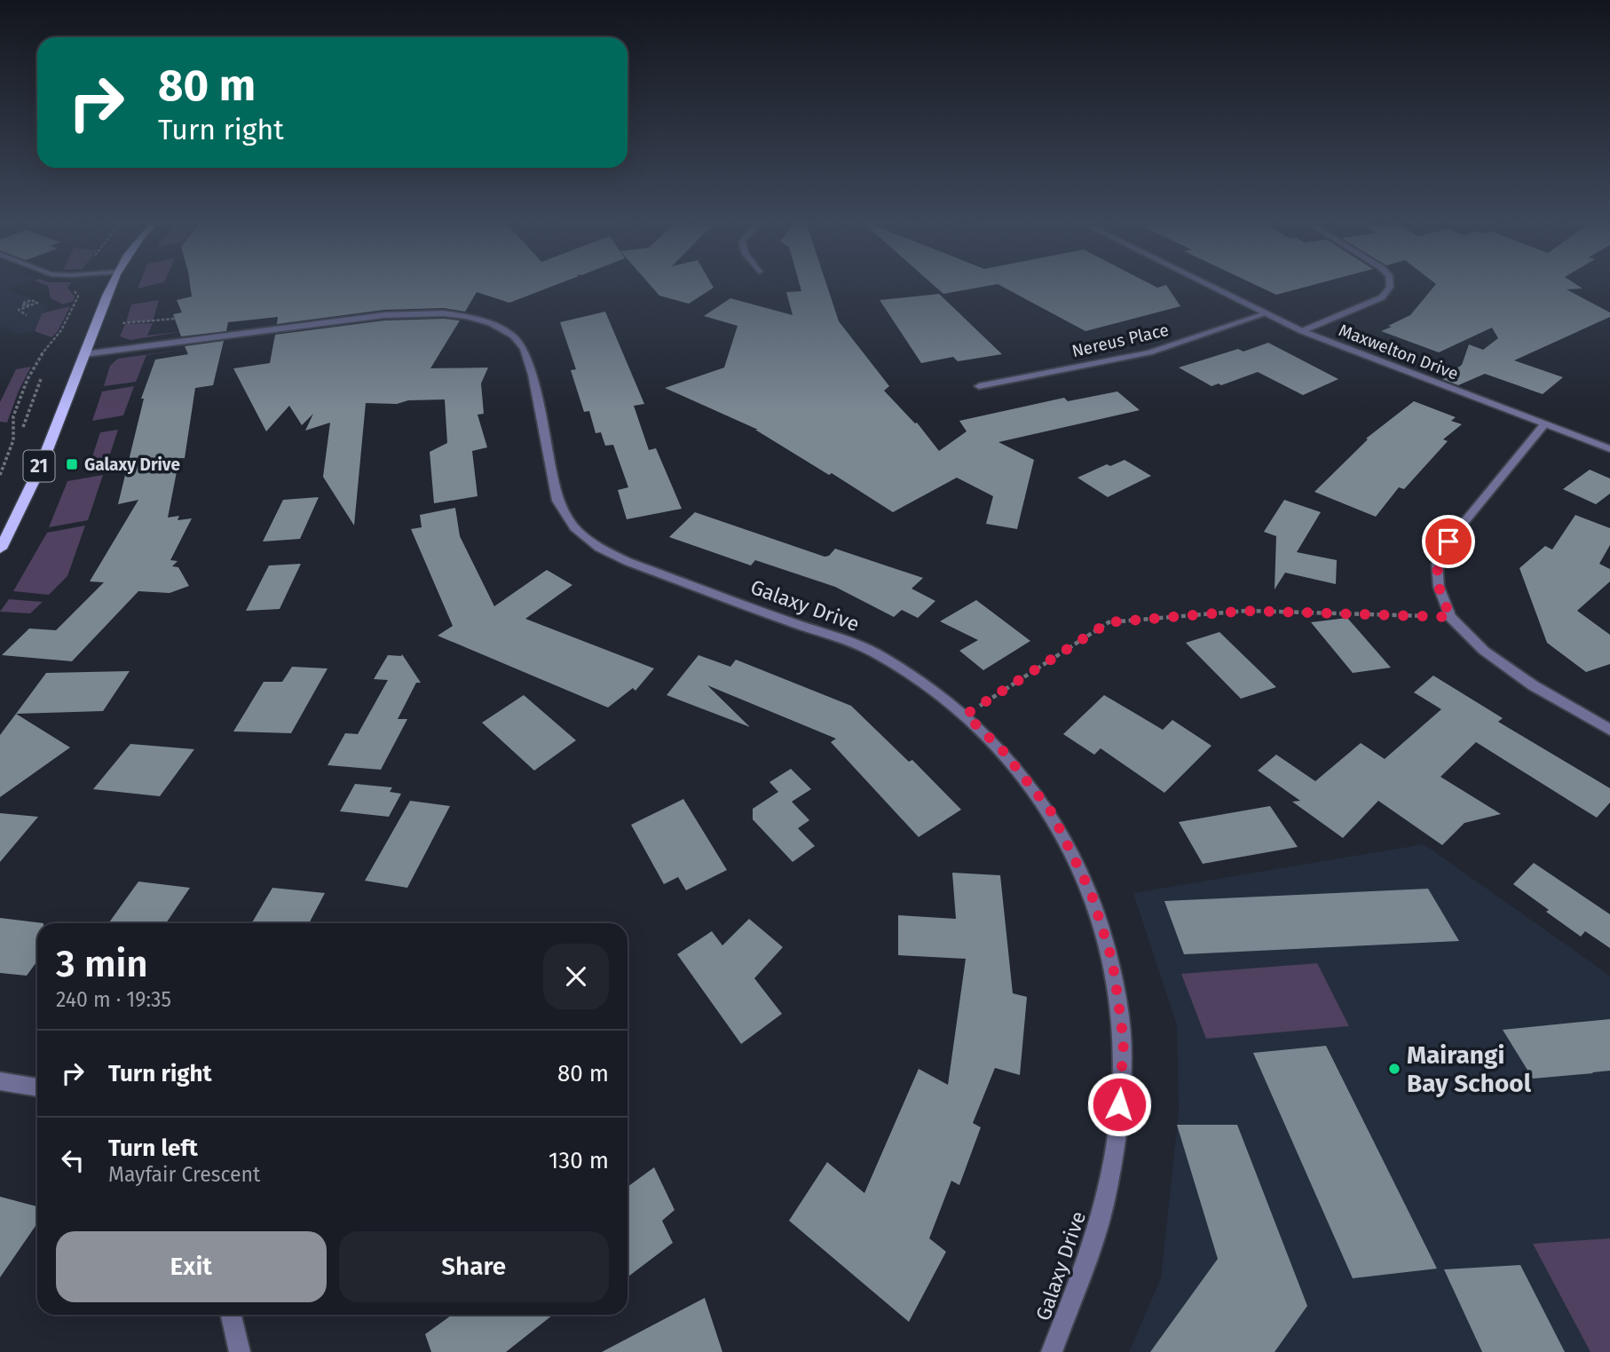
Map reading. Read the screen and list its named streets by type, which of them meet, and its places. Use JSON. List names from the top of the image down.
{
  "streets": {
    "main road": ["21"],
    "street": ["Nereus Place", "Maxwelton Drive", "Galaxy Drive"]
  },
  "crossings": [
    ["Nereus Place", "Maxwelton Drive"],
    ["21", "Galaxy Drive"]
  ],
  "places": {
    "transit": ["Galaxy Drive"],
    "other": ["Mairangi Bay School"]
  },
  "page": {
    "turn": ["80 m", "Turn right"],
    "heading": ["3 min", "240 m · 19:35"],
    "list": [
      {
        "name": "Turn right",
        "value": "80 m"
      },
      {
        "name": "Turn left",
        "note": "Mayfair Crescent",
        "value": "130 m"
      }
    ],
    "buttons": ["Exit", "Share"]
  }
}
